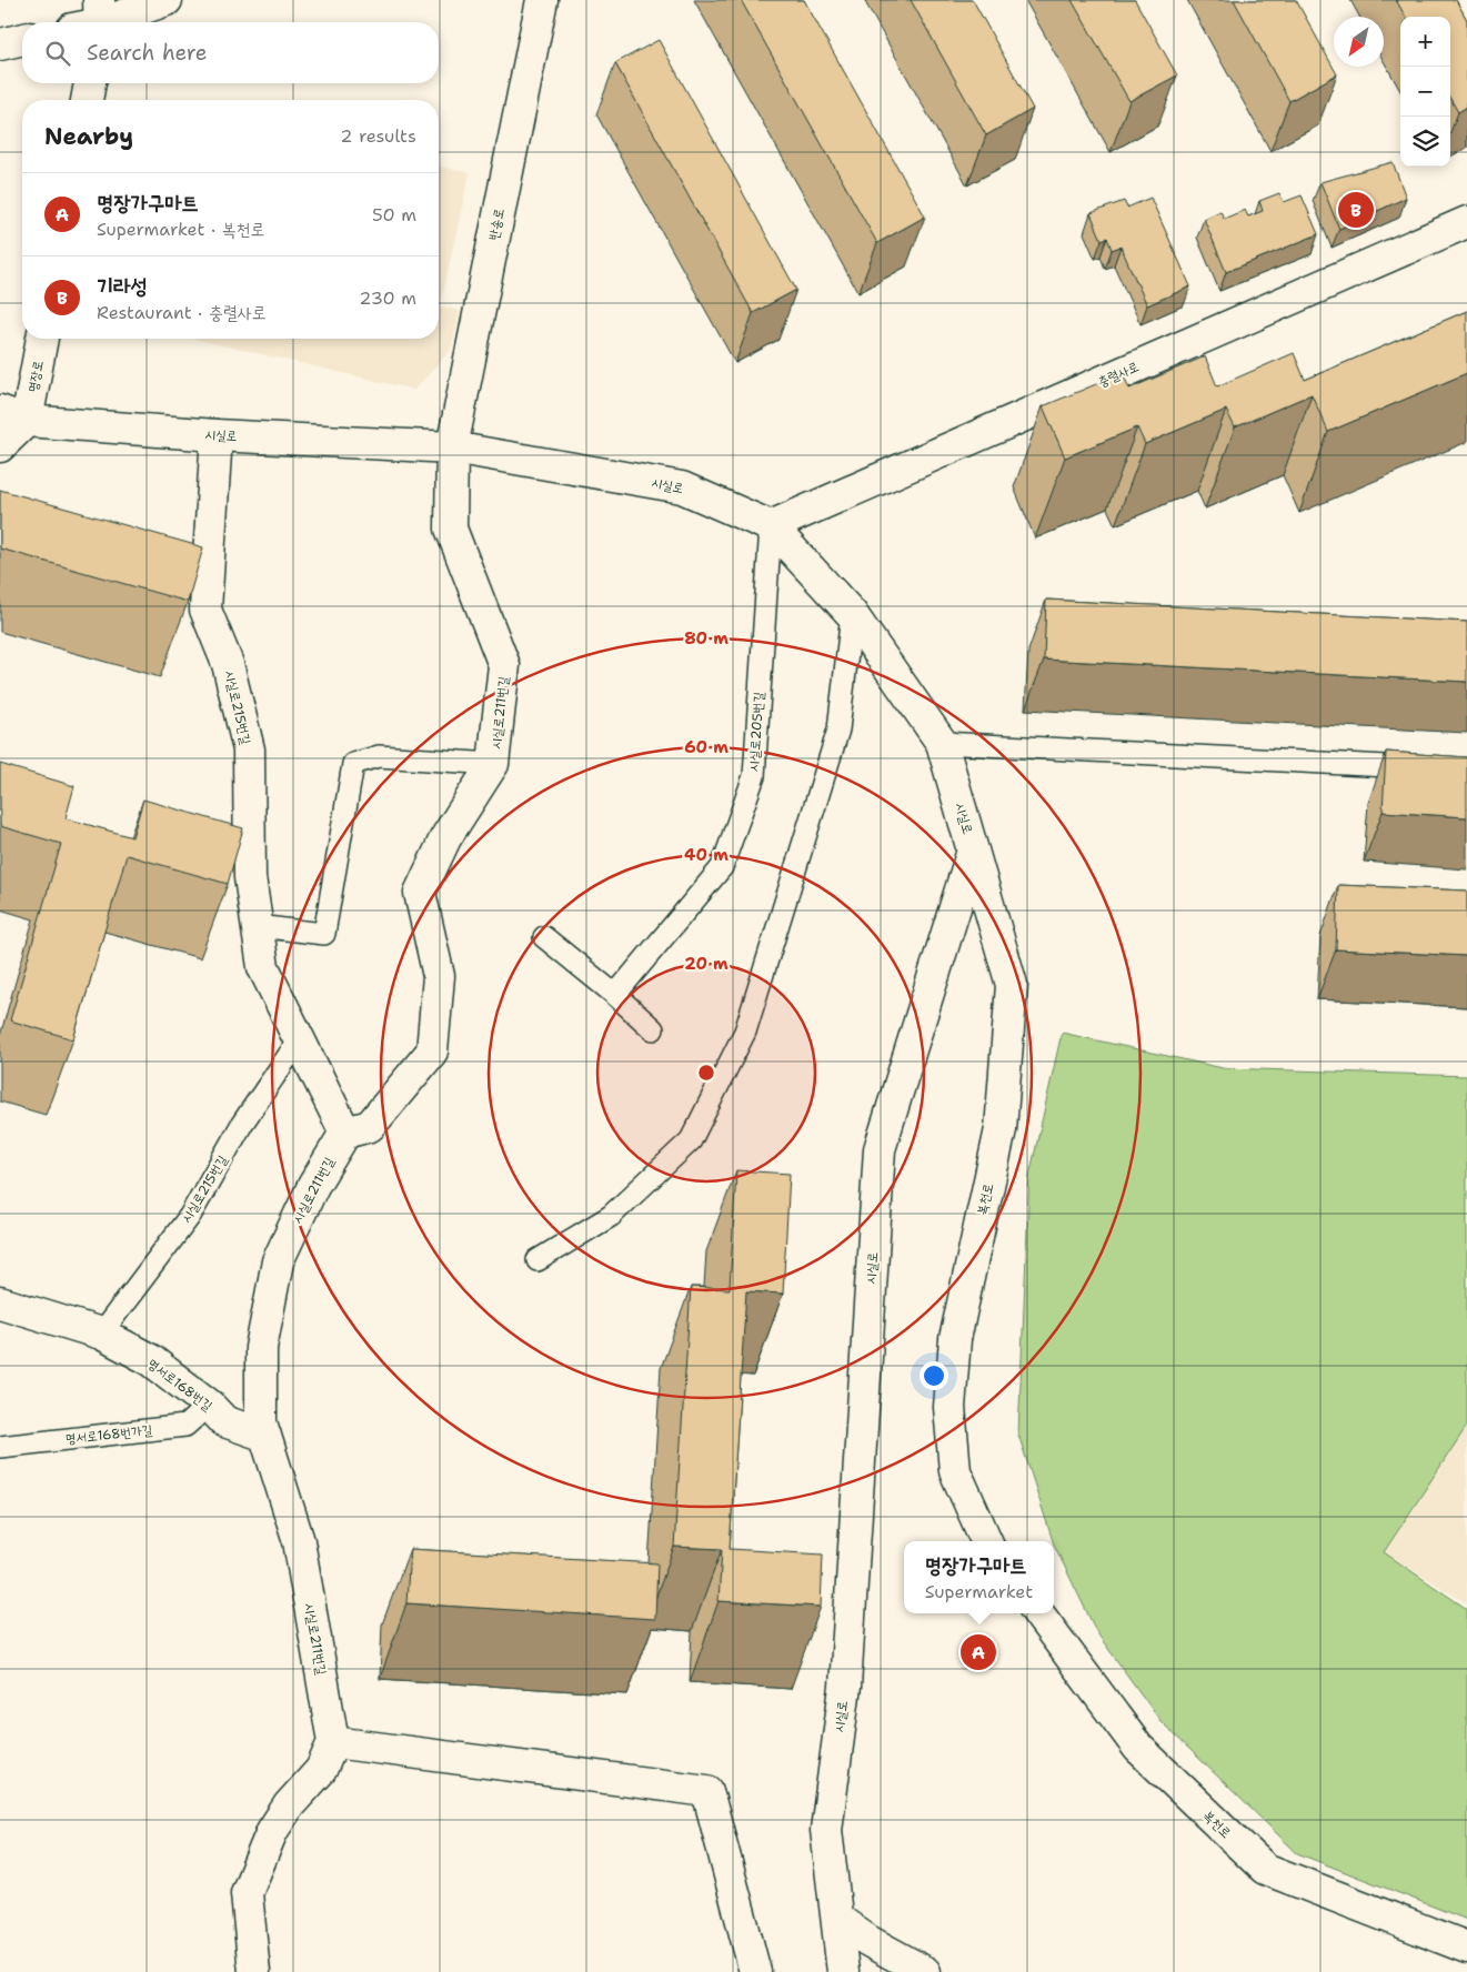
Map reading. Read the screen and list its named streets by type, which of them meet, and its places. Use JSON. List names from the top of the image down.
{
  "streets": {
    "street": [
      "반송로",
      "충렬사로",
      "명장로",
      "시실로",
      "시실로215번길",
      "시실로211번길",
      "복천로",
      "명서로168번길"
    ],
    "lane": ["시실로205번길", "명서로168번가길"]
  },
  "crossings": [
    ["반송로", "시실로"],
    ["반송로", "시실로211번길"],
    ["충렬사로", "시실로"],
    ["충렬사로", "시실로205번길"],
    ["명장로", "시실로"],
    ["시실로", "시실로215번길"],
    ["시실로", "시실로211번길"],
    ["시실로", "시실로205번길"],
    ["시실로", "복천로"],
    ["시실로215번길", "시실로211번길"],
    ["시실로215번길", "명서로168번길"],
    ["시실로211번길", "명서로168번길"],
    ["명서로168번길", "명서로168번가길"]
  ],
  "north": "bottom left",
  "page": {
    "map_buttons": ["+", "−"],
    "search": "Search here",
    "heading": ["Nearby", "2 results"],
    "list": [
      {
        "mark": "A",
        "name": "명장가구마트",
        "note": "Supermarket · 복천로",
        "value": "50 m"
      },
      {
        "mark": "B",
        "name": "기라성",
        "note": "Restaurant · 충렬사로",
        "value": "230 m"
      }
    ],
    "pins": ["B", "A"],
    "popup": ["명장가구마트", "Supermarket"]
  },
  "rings": [
    "80 m",
    "60 m",
    "40 m",
    "20 m"
  ]
}
